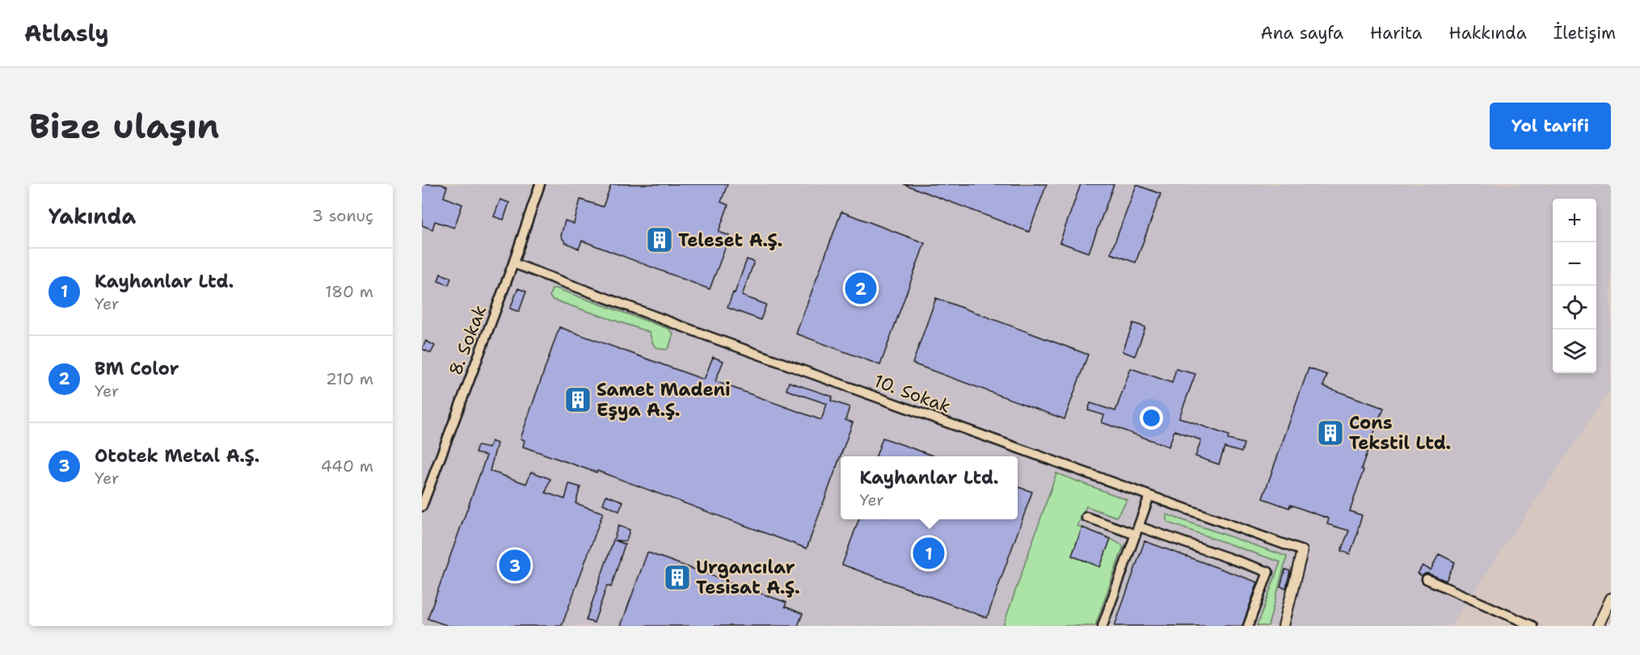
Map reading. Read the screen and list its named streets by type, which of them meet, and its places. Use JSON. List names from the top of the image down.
{
  "streets": {
    "street": ["8. Sokak", "10. Sokak"]
  },
  "crossings": [
    ["8. Sokak", "10. Sokak"]
  ],
  "places": {
    "building": [
      "Teleset A.Ş.",
      "Samet Madeni Eşya A.Ş.",
      "Cons Tekstil Ltd.",
      "Urgancılar Tesisat A.Ş."
    ]
  },
  "page": {
    "header": "Atlasly",
    "nav": [
      "Ana sayfa",
      "Harita",
      "Hakkında",
      "İletişim"
    ],
    "buttons": "Yol tarifi",
    "title": "Bize ulaşın",
    "heading": ["Yakında", "3 sonuç"],
    "map_buttons": ["+", "−"],
    "list": [
      {
        "mark": "1",
        "name": "Kayhanlar Ltd.",
        "note": "Yer",
        "value": "180 m"
      },
      {
        "mark": "2",
        "name": "BM Color",
        "note": "Yer",
        "value": "210 m"
      },
      {
        "mark": "3",
        "name": "Ototek Metal A.Ş.",
        "note": "Yer",
        "value": "440 m"
      }
    ],
    "pins": ["2", "1", "3"],
    "popup": ["Kayhanlar Ltd.", "Yer"]
  }
}
